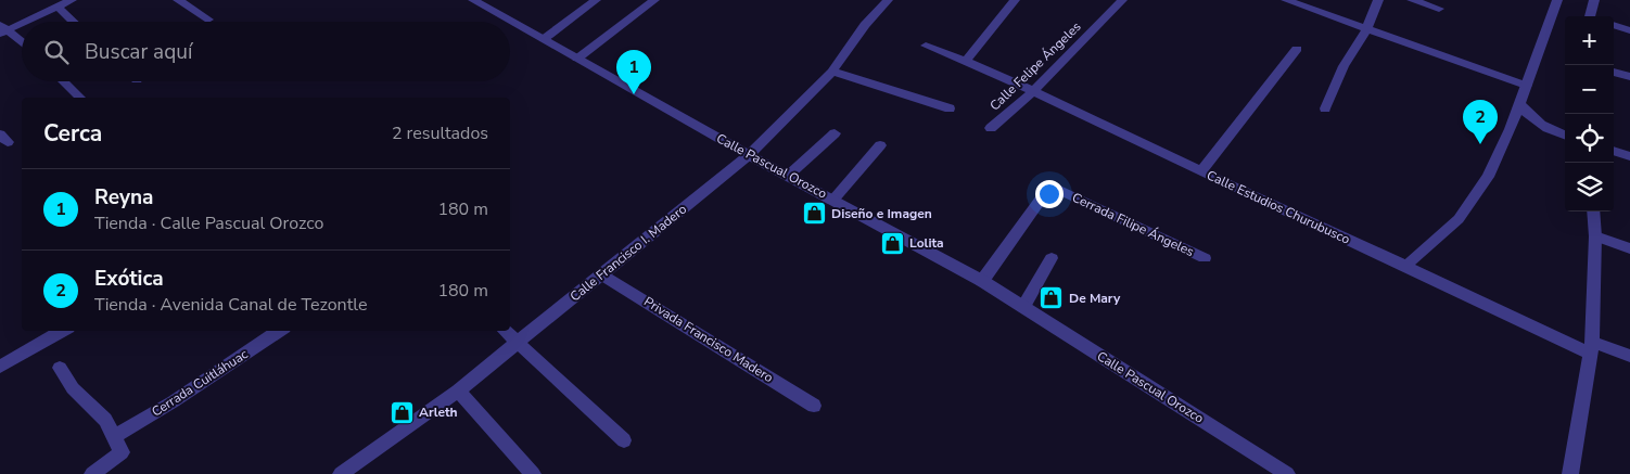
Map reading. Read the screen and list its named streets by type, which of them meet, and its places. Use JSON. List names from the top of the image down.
{
  "streets": {
    "street": [
      "Calle Felipe Ángeles",
      "Calle Pascual Orozco",
      "Calle Estudios Churubusco",
      "Cerrada Filipe Ángeles",
      "Calle Francisco I. Madero",
      "Privada Francisco Madero",
      "Cerrada Cuitláhuac"
    ]
  },
  "crossings": [
    ["Calle Felipe Ángeles", "Calle Estudios Churubusco"],
    ["Calle Pascual Orozco", "Cerrada Filipe Ángeles"],
    ["Calle Pascual Orozco", "Calle Francisco I. Madero"],
    ["Calle Francisco I. Madero", "Privada Francisco Madero"]
  ],
  "places": {
    "shop": [
      "Diseño e Imagen",
      "Lolita",
      "De Mary",
      "Arleth"
    ]
  },
  "page": {
    "map_buttons": ["+", "−"],
    "search": "Buscar aquí",
    "pins": ["1", "2"],
    "heading": ["Cerca", "2 resultados"],
    "list": [
      {
        "mark": "1",
        "name": "Reyna",
        "note": "Tienda · Calle Pascual Orozco",
        "value": "180 m"
      },
      {
        "mark": "2",
        "name": "Exótica",
        "note": "Tienda · Avenida Canal de Tezontle",
        "value": "180 m"
      }
    ]
  }
}
